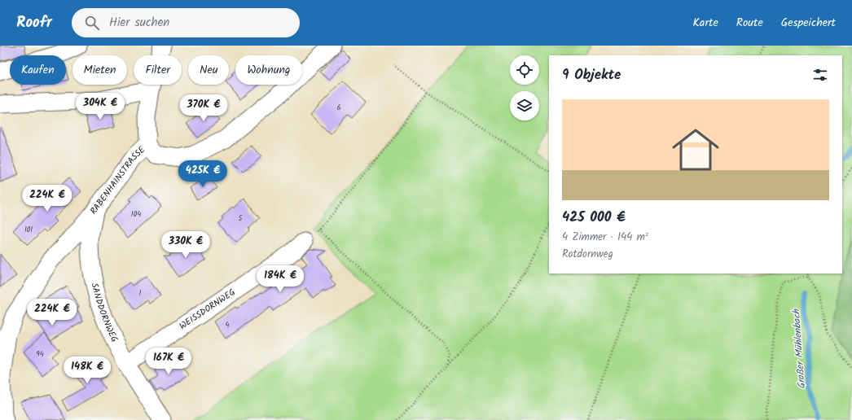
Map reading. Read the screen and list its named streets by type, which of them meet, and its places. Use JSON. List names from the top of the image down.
{
  "streets": {
    "street": ["RABENHAINSTRASSE", "WEISSDORNWEG", "SANDDORNWEG"]
  },
  "crossings": [
    ["RABENHAINSTRASSE", "SANDDORNWEG"],
    ["WEISSDORNWEG", "SANDDORNWEG"]
  ],
  "water": ["Großer Mühlenbach"],
  "house_numbers": [
    "6",
    "104",
    "5",
    "101",
    "1",
    "4",
    "94"
  ],
  "page": {
    "header": "Roofr",
    "search": "Hier suchen",
    "nav": ["Karte", "Route", "Gespeichert"],
    "chip": [
      "Kaufen",
      "Mieten",
      "Filter",
      "Neu",
      "Wohnung"
    ],
    "heading": "9 Objekte",
    "price": [
      "304K €",
      "370K €",
      "425K €",
      "224K €",
      "330K €",
      "184K €",
      "224K €",
      "167K €",
      "148K €"
    ],
    "list": [
      {
        "name": "425 000 €",
        "note": "4 Zimmer · 144 m² · Rotdornweg"
      }
    ]
  }
}
